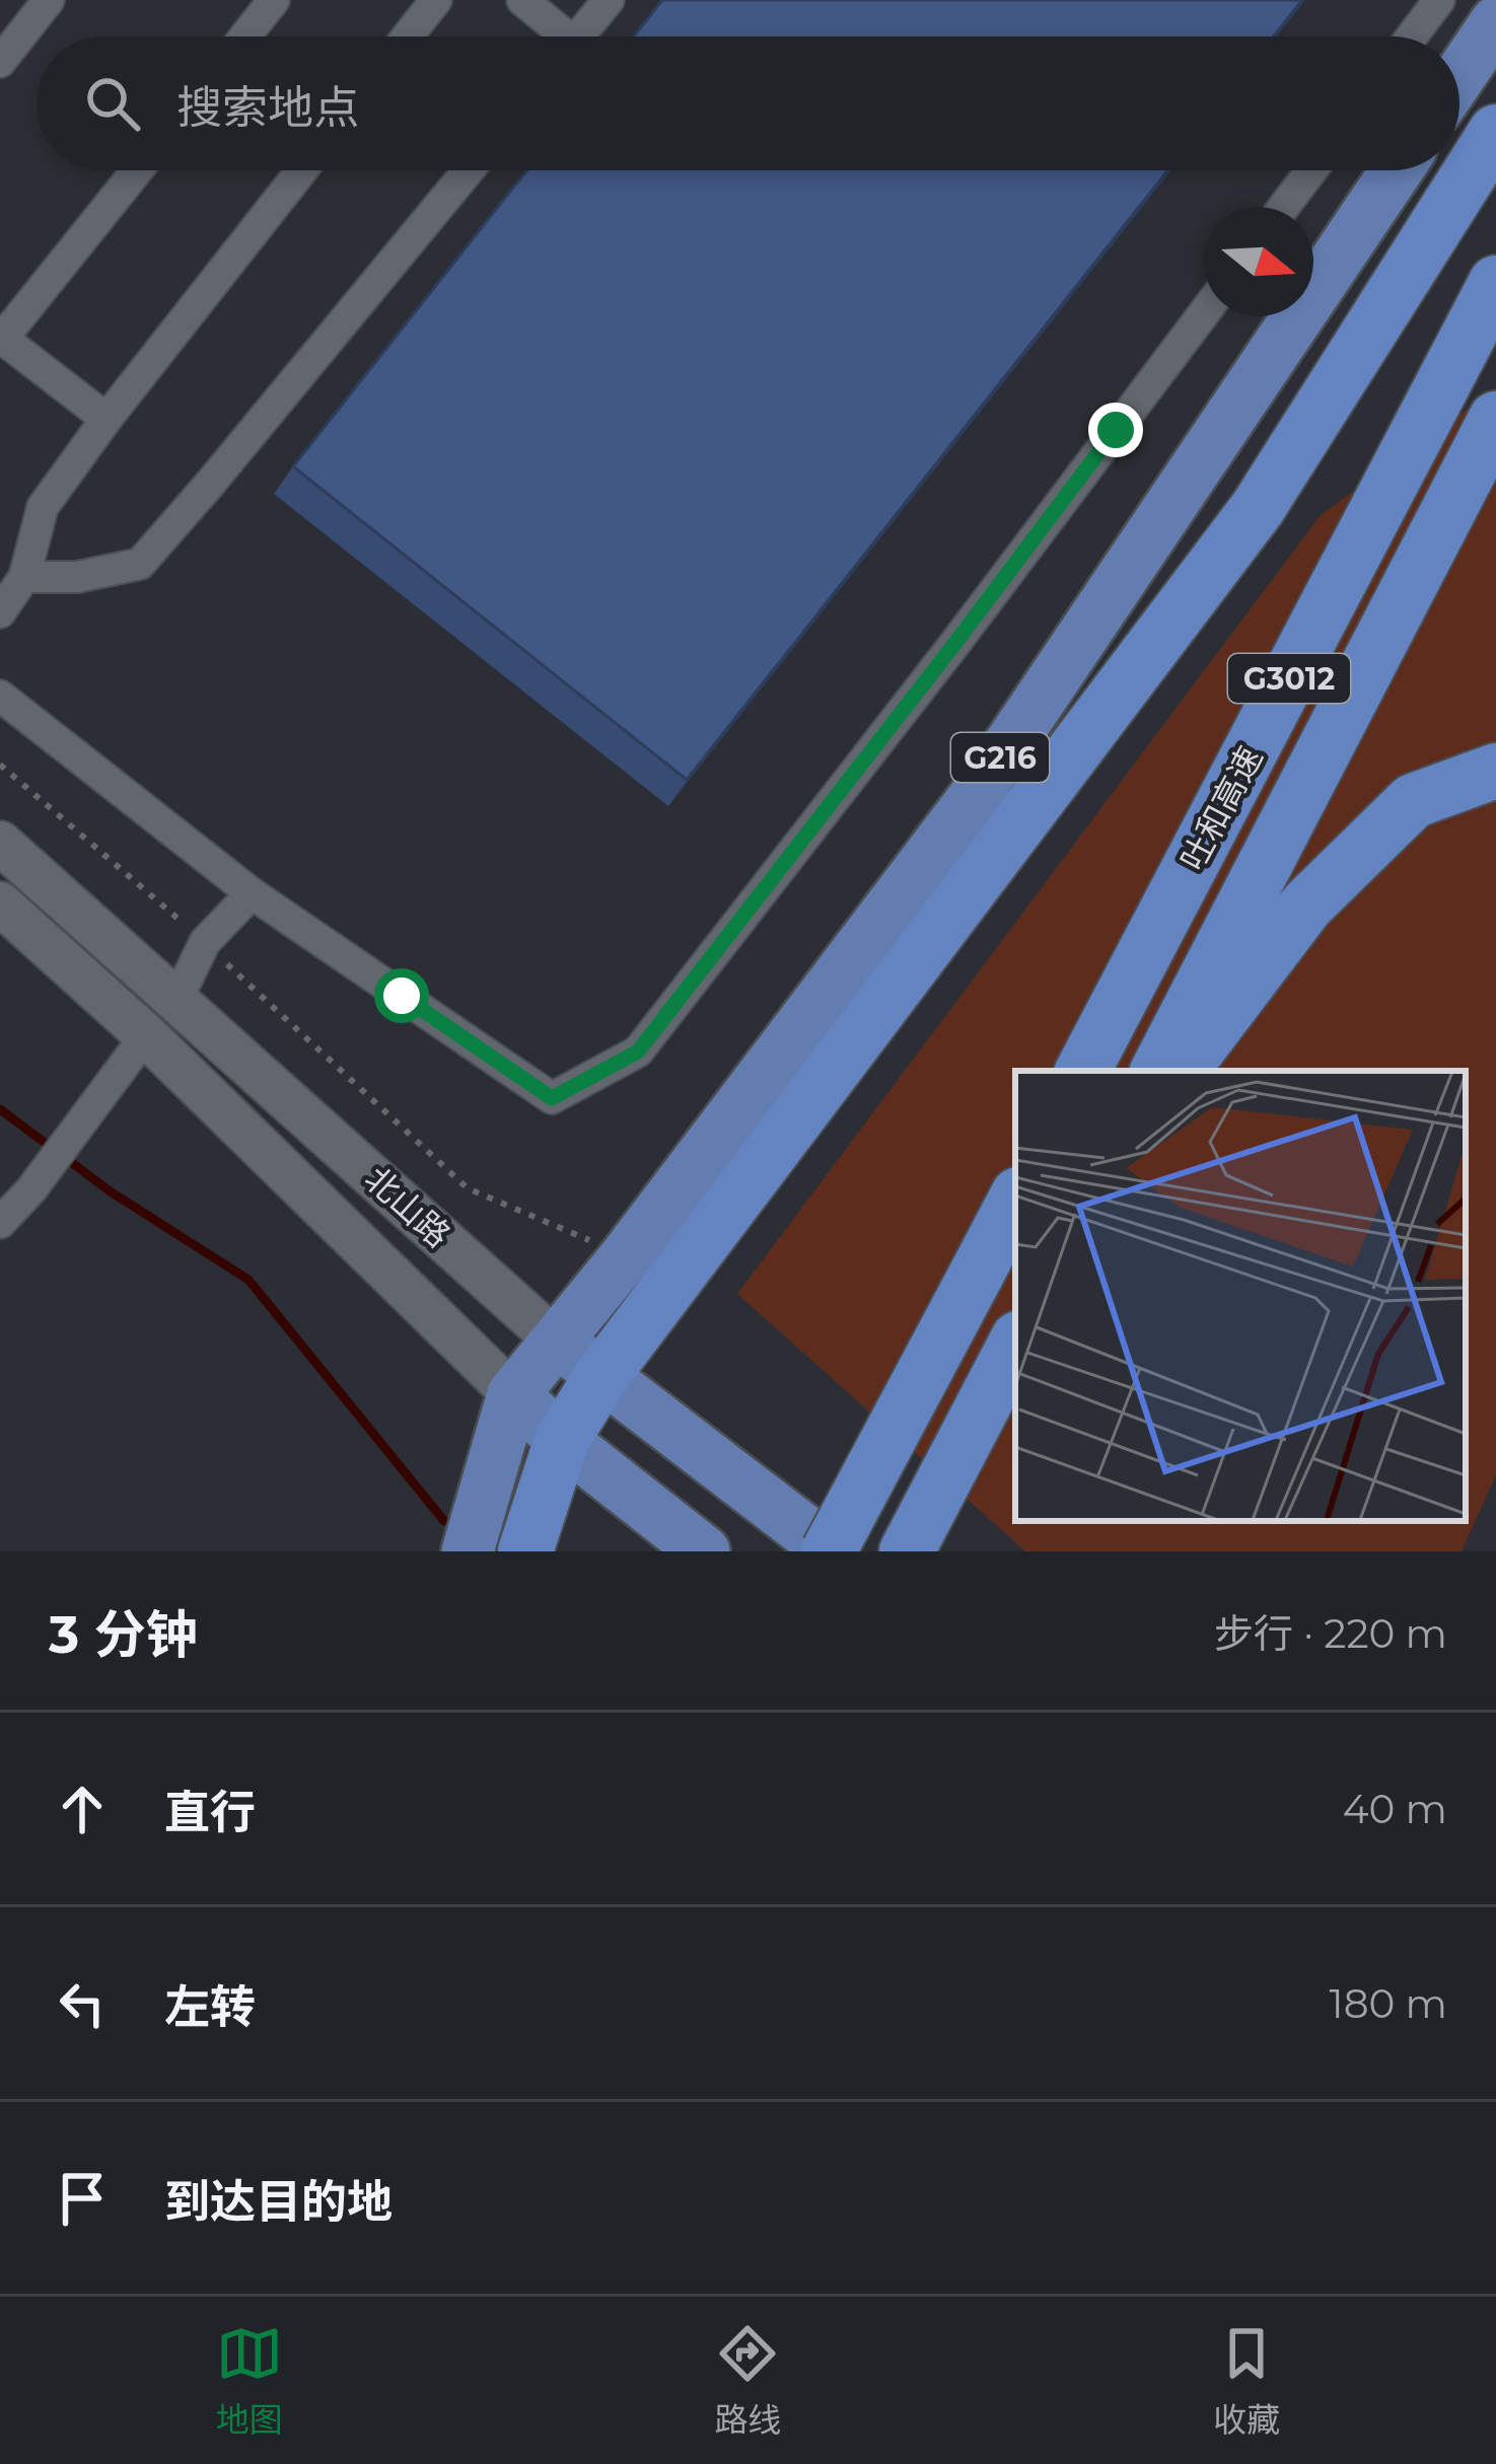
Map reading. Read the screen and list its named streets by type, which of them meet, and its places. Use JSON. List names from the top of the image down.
{
  "streets": {
    "highway": [
      "G3012",
      "G216",
      "吐和高速",
      "北山路"
    ]
  },
  "crossings": [
    ["G216", "北山路"]
  ],
  "north": "right",
  "page": {
    "search": "搜索地点",
    "heading": ["3 分钟", "步行 · 220 m"],
    "list": [
      ["直行", "40 m"],
      ["左转", "180 m"],
      "到达目的地"
    ],
    "nav": ["地图", "路线", "收藏"]
  }
}
